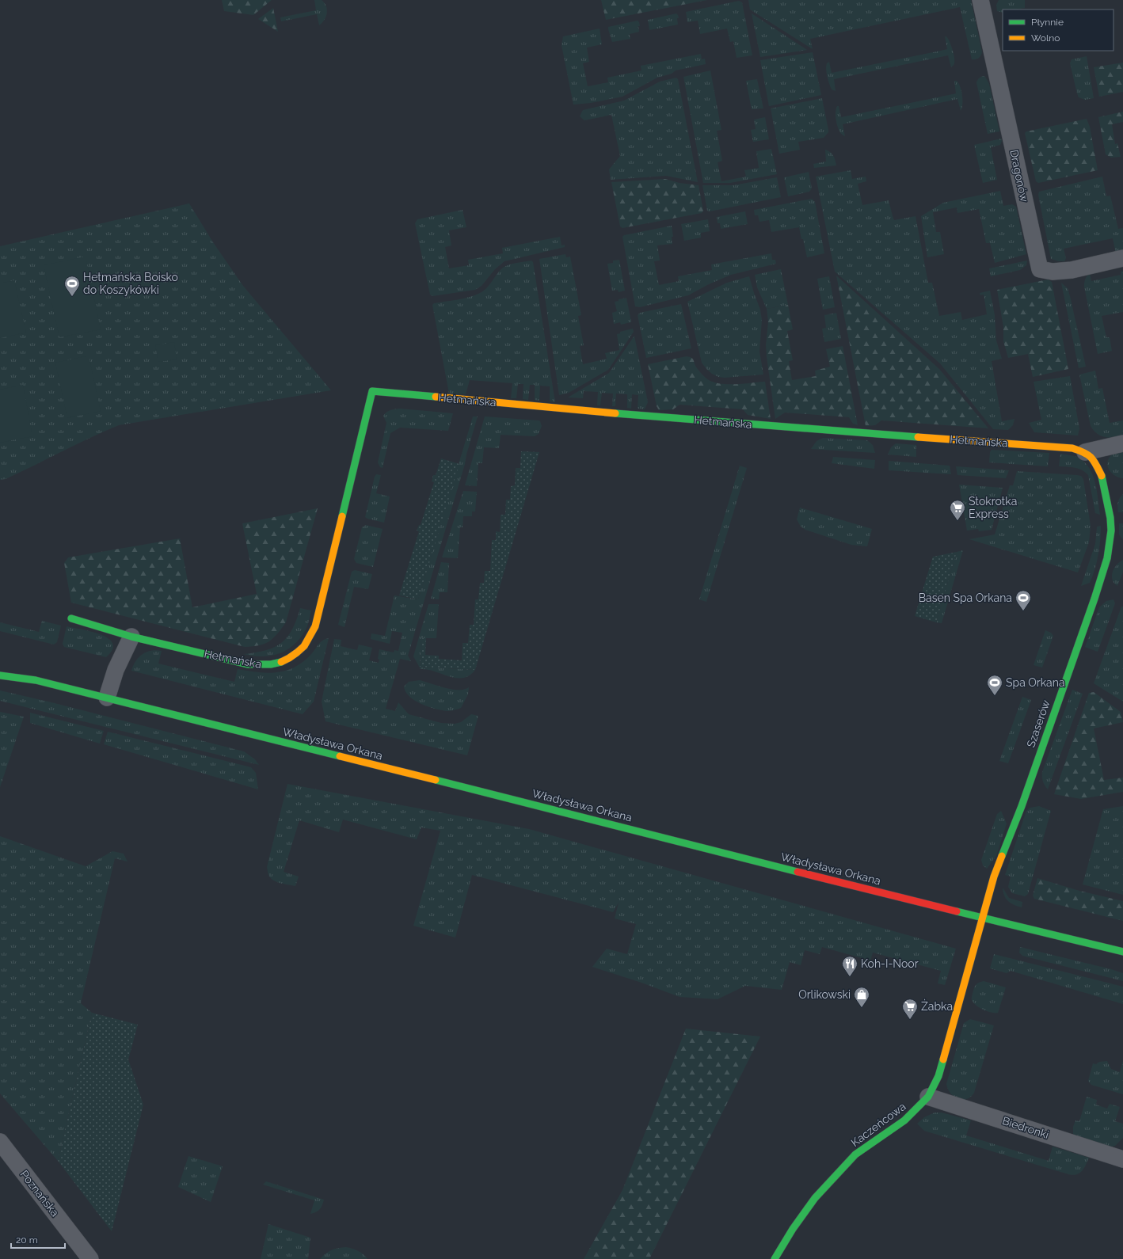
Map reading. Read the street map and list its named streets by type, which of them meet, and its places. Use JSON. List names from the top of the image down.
{
  "streets": {
    "street": [
      "Dragonów",
      "Hetmańska",
      "Szaserów",
      "Władysława Orkana",
      "Kaczeńcowa",
      "Biedronki",
      "Poznańska"
    ]
  },
  "crossings": [
    ["Hetmańska", "Szaserów"],
    ["Szaserów", "Władysława Orkana"],
    ["Szaserów", "Kaczeńcowa"],
    ["Władysława Orkana", "Kaczeńcowa"],
    ["Kaczeńcowa", "Biedronki"]
  ],
  "places": {
    "sports": ["Hetmańska Boisko do Koszykówki", "Basen Spa Orkana", "Spa Orkana"],
    "supermarket": ["Stokrotka Express", "Żabka"],
    "restaurant": ["Koh-I-Noor"],
    "shop": ["Orlikowski"]
  },
  "legend": ["Płynnie", "Wolno"],
  "scale_bar": "20 m"
}
